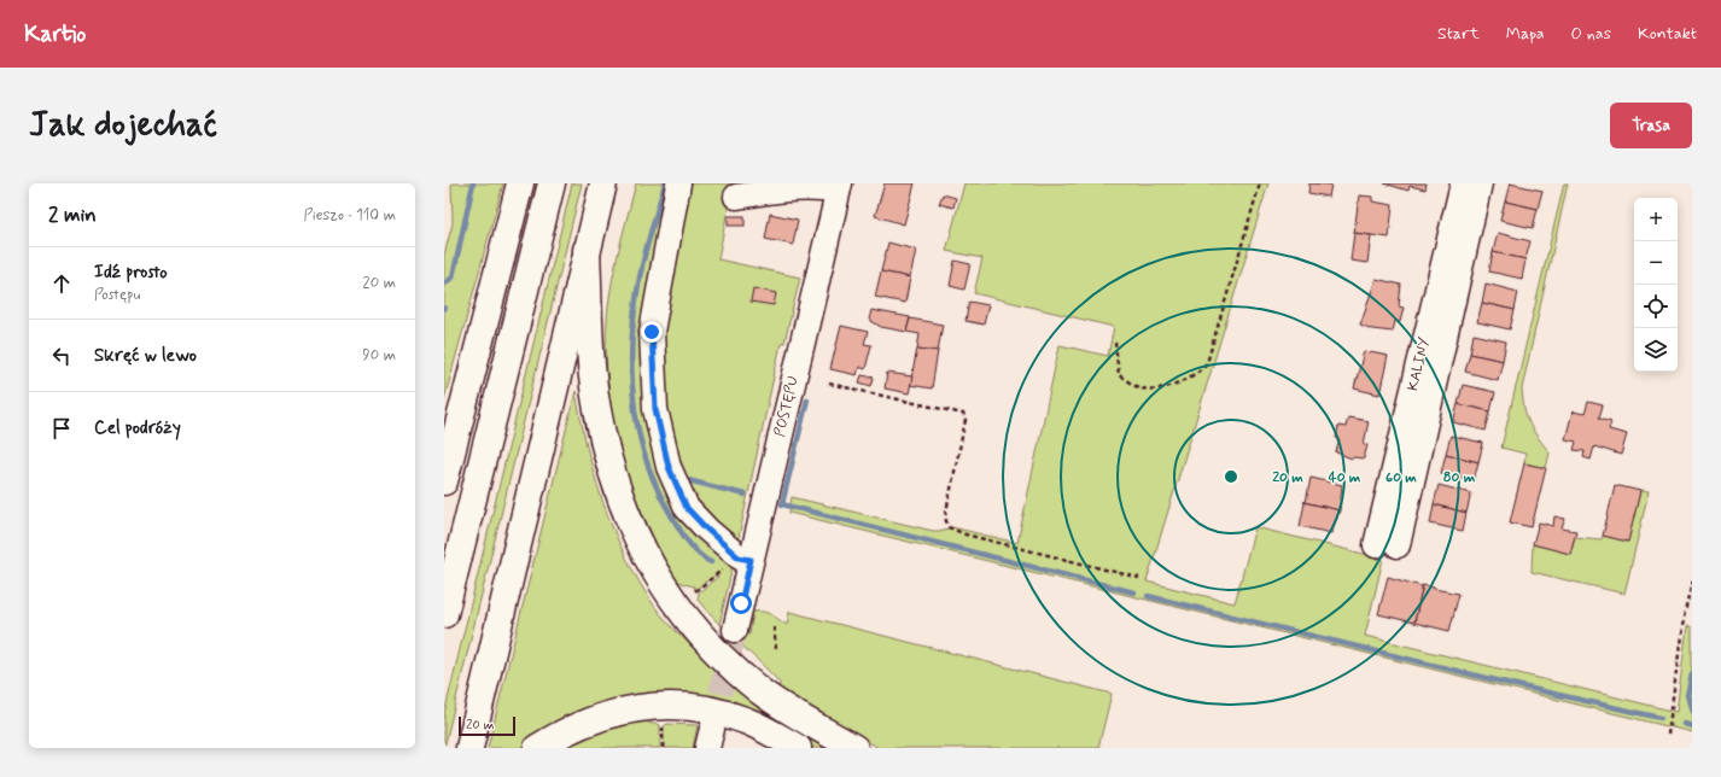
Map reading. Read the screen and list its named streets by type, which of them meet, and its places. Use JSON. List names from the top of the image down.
{
  "streets": {
    "street": ["KALINY", "POSTĘPU"]
  },
  "scale_bar": "20 m",
  "page": {
    "header": "Kartio",
    "nav": [
      "Start",
      "Mapa",
      "O nas",
      "Kontakt"
    ],
    "buttons": "Trasa",
    "title": "Jak dojechać",
    "heading": ["2 min", "Pieszo · 110 m"],
    "map_buttons": ["+", "−"],
    "list": [
      ["Idź prosto", "Postępu", "20 m"],
      ["Skręć w lewo", "90 m"],
      "Cel podróży"
    ],
    "scale": "20 m"
  },
  "rings": [
    "20 m",
    "40 m",
    "60 m",
    "80 m"
  ]
}
